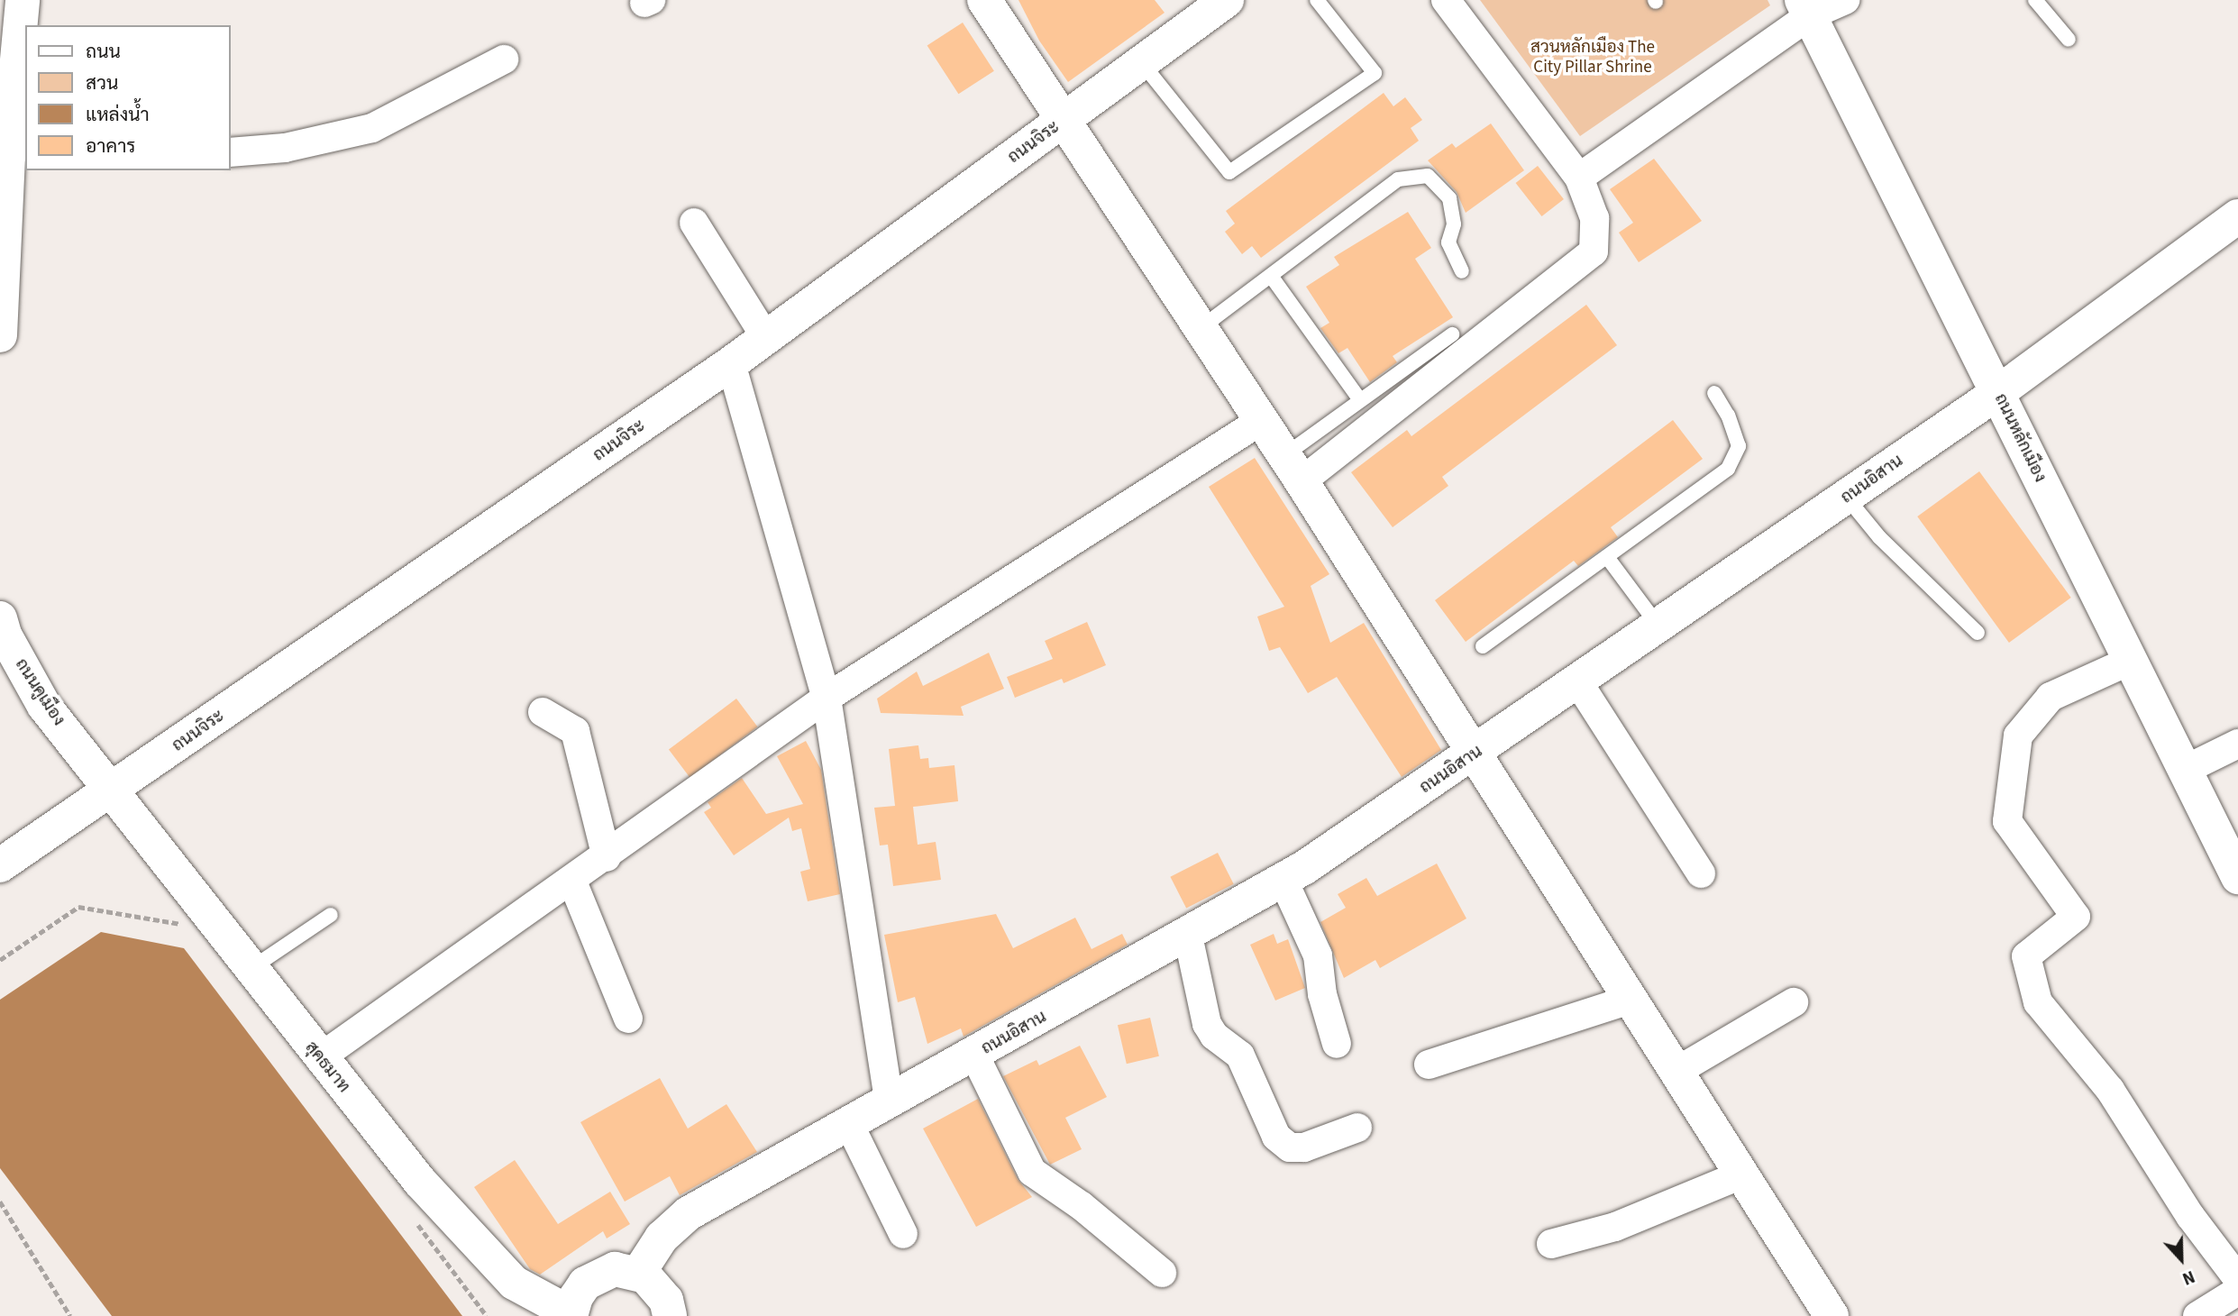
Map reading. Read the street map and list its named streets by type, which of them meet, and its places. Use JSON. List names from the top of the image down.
{
  "streets": {
    "street": [
      "ถนนจิระ",
      "ถนนหลักเมือง",
      "ถนนอิสาน",
      "ถนนคูเมือง",
      "สุคธมาท"
    ]
  },
  "crossings": [
    ["ถนนจิระ", "ถนนคูเมือง"],
    ["ถนนจิระ", "สุคธมาท"],
    ["ถนนหลักเมือง", "ถนนอิสาน"],
    ["ถนนคูเมือง", "สุคธมาท"]
  ],
  "parks": ["สวนหลักเมือง The City Pillar Shrine"],
  "legend": [
    "ถนน",
    "สวน",
    "แหล่งน้ำ",
    "อาคาร"
  ],
  "north": "bottom"
}
